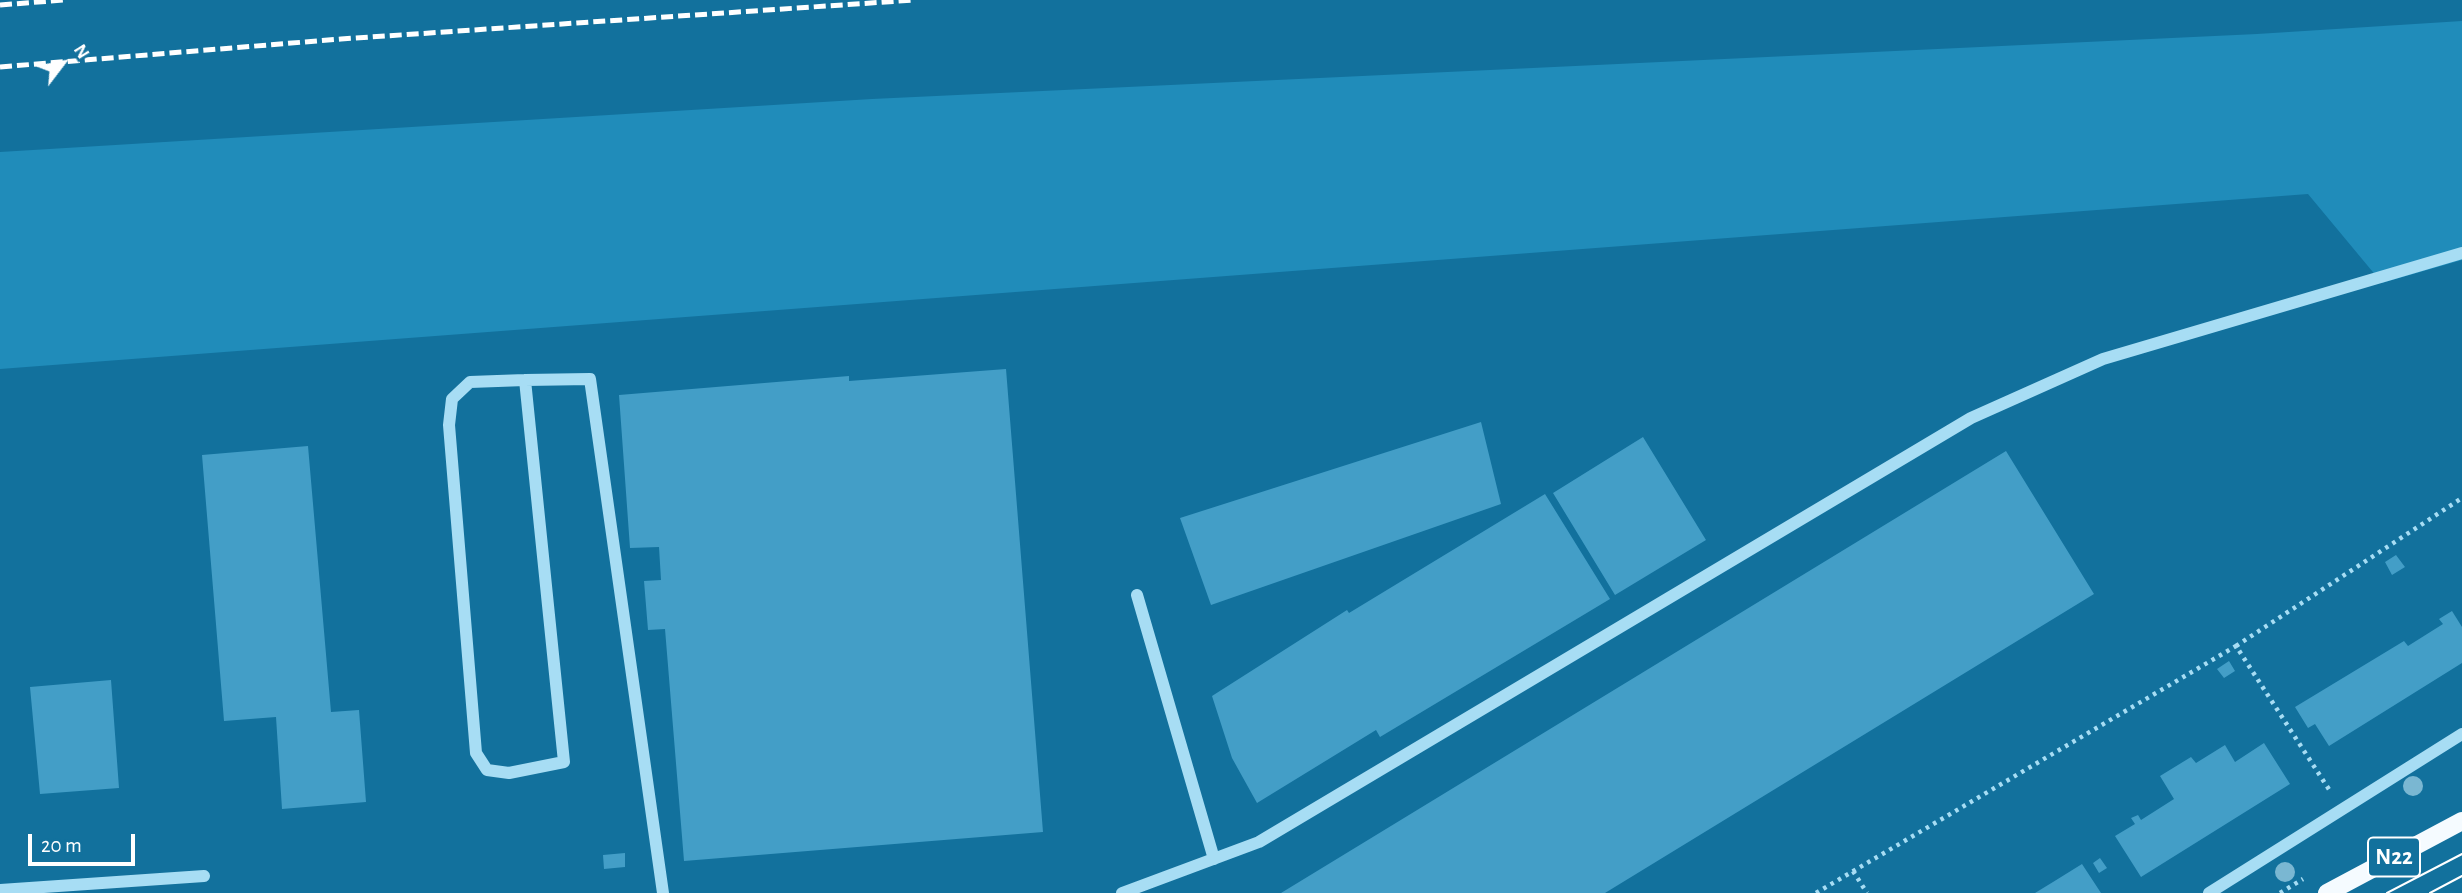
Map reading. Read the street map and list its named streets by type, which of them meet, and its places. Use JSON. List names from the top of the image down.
{
  "streets": {
    "main road": ["N22"]
  },
  "scale_bar": "20 m",
  "north": "top right"
}
